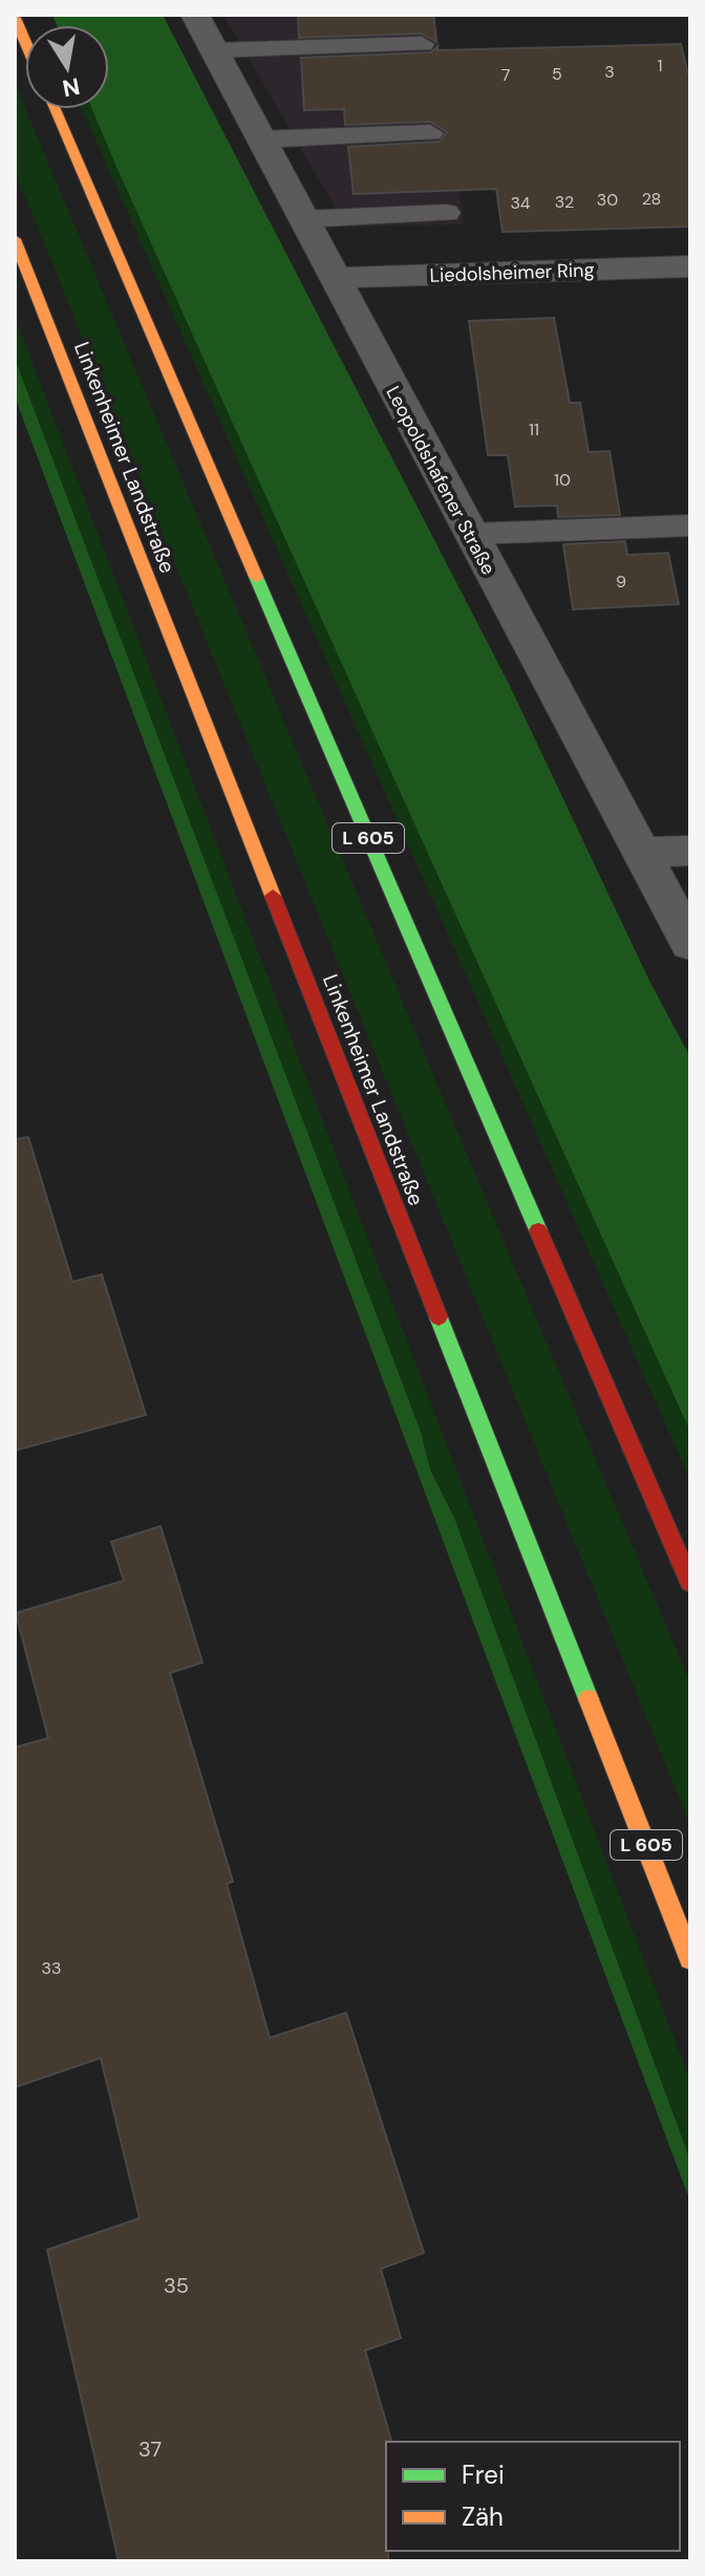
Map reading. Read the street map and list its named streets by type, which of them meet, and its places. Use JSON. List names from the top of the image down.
{
  "streets": {
    "main road": ["Linkenheimer Landstraße", "L 605"],
    "street": ["Liedolsheimer Ring", "Leopoldshafener Straße"]
  },
  "crossings": [
    ["Liedolsheimer Ring", "Leopoldshafener Straße"]
  ],
  "house_numbers": [
    "1",
    "3",
    "5",
    "7",
    "28",
    "30",
    "32",
    "34",
    "11",
    "10",
    "9",
    "33",
    "35",
    "37"
  ],
  "legend": ["Frei", "Zäh"],
  "north": "bottom"
}
